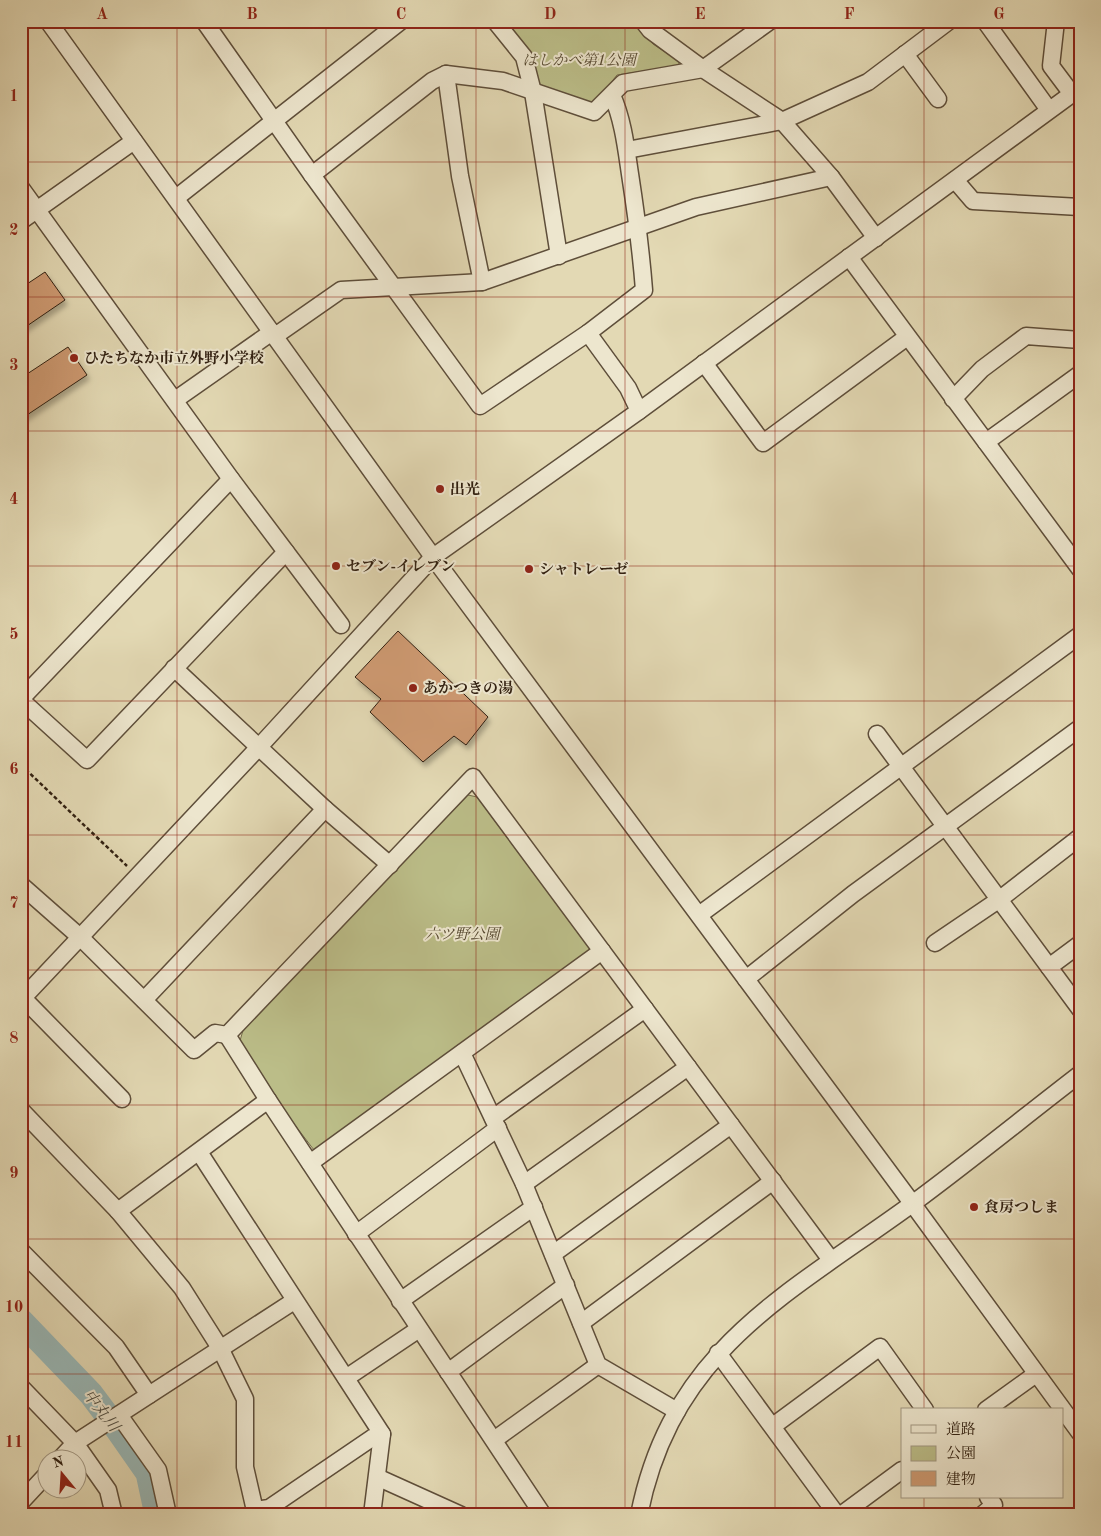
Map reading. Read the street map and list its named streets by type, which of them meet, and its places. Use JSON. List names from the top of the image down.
{
  "water": ["中丸川"],
  "parks": ["はしかべ第1公園", "六ツ野公園"],
  "places": [
    "ひたちなか市立外野小学校",
    "出光",
    "セブン-イレブン",
    "シャトレーゼ",
    "あかつきの湯",
    "食房つしま"
  ],
  "legend": ["道路", "公園", "建物"],
  "north": "top",
  "grid": {
    "columns": [
      "A",
      "B",
      "C",
      "D",
      "E",
      "F",
      "G"
    ],
    "rows": [
      "1",
      "2",
      "3",
      "4",
      "5",
      "6",
      "7",
      "8",
      "9",
      "10",
      "11"
    ]
  }
}
